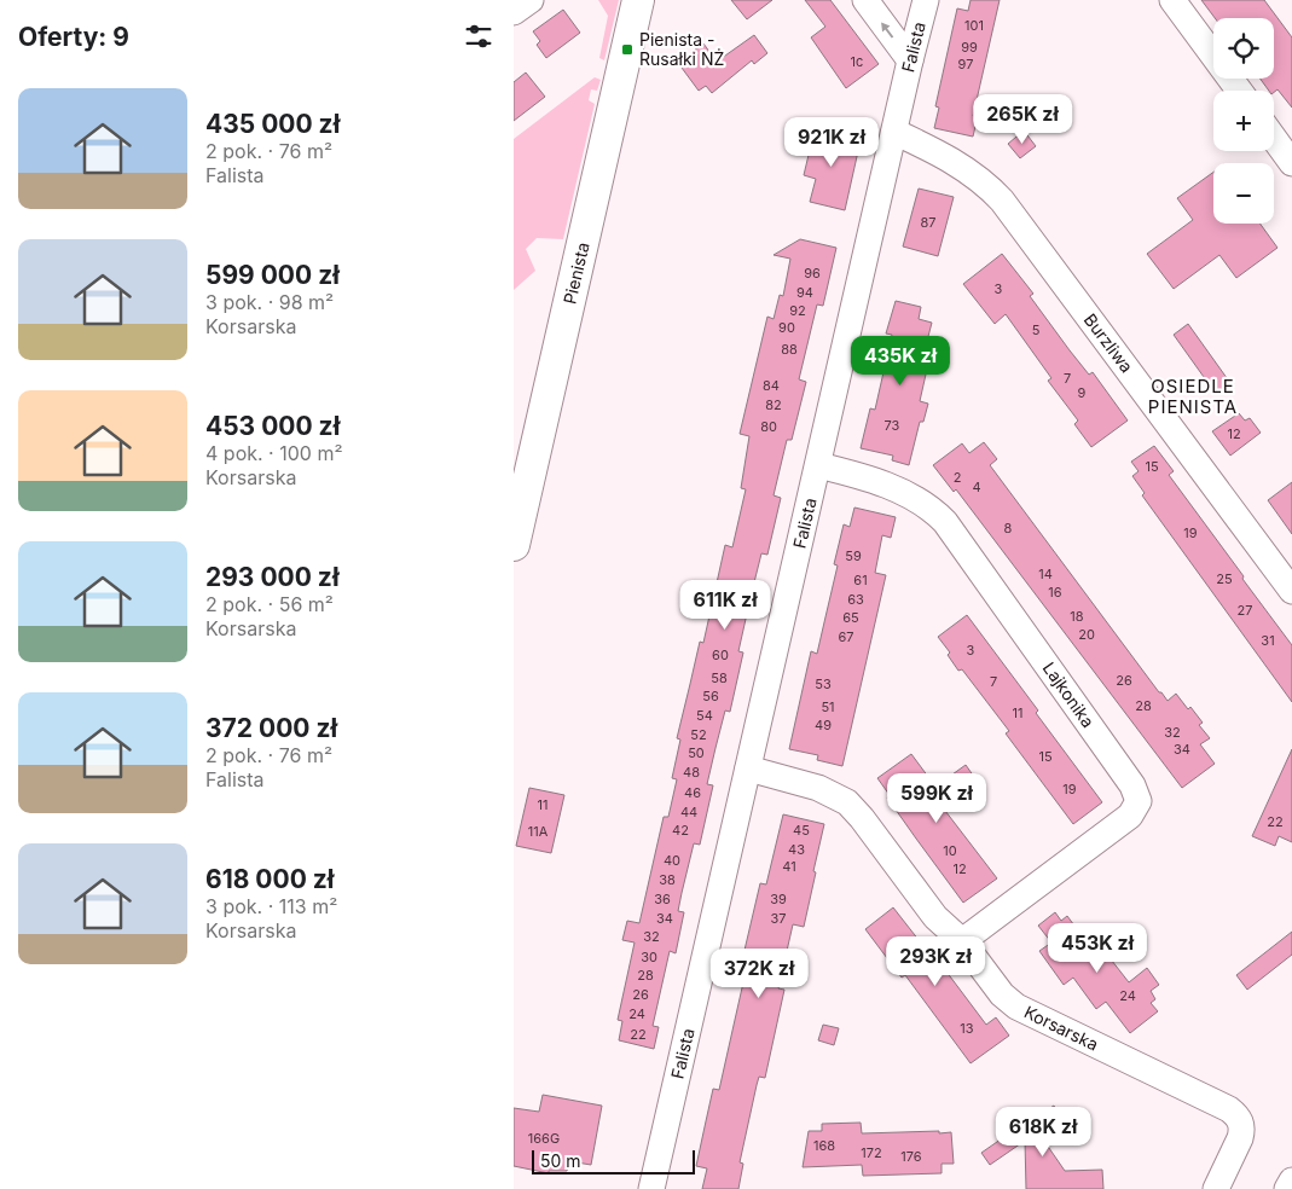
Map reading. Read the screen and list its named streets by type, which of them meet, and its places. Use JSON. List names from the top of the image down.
{
  "streets": {
    "street": [
      "Falista",
      "Pienista",
      "Burzliwa",
      "Lajkonika",
      "Korsarska"
    ]
  },
  "crossings": [
    ["Falista", "Burzliwa"],
    ["Falista", "Lajkonika"],
    ["Falista", "Korsarska"],
    ["Lajkonika", "Korsarska"]
  ],
  "districts": ["OSIEDLE PIENISTA"],
  "places": {
    "transit": ["Pienista - Rusałki NŻ"]
  },
  "house_numbers": [
    "101",
    "99",
    "1c",
    "97",
    "87",
    "96",
    "3",
    "94",
    "92",
    "90",
    "5",
    "88",
    "7",
    "84",
    "9",
    "82",
    "73",
    "80",
    "12",
    "15",
    "2",
    "4",
    "8",
    "19",
    "59",
    "14",
    "25",
    "61",
    "16",
    "63",
    "27",
    "18",
    "65",
    "20",
    "67",
    "31",
    "3",
    "60",
    "58",
    "26",
    "7",
    "53",
    "56",
    "28",
    "51",
    "11",
    "54",
    "49",
    "32",
    "52",
    "34",
    "50",
    "15",
    "48",
    "19",
    "46",
    "11",
    "44",
    "22",
    "42",
    "45",
    "11A",
    "43",
    "10",
    "40",
    "41",
    "12",
    "38",
    "36",
    "39",
    "34",
    "37",
    "32",
    "30",
    "28",
    "26",
    "24",
    "24",
    "13",
    "22",
    "166G",
    "168",
    "172",
    "176"
  ],
  "scale_bar": "50 m",
  "page": {
    "heading": "Oferty: 9",
    "map_buttons": ["+", "−"],
    "list": [
      {
        "name": "435 000 zł",
        "note": "2 pok. · 76 m² · Falista"
      },
      {
        "name": "599 000 zł",
        "note": "3 pok. · 98 m² · Korsarska"
      },
      {
        "name": "453 000 zł",
        "note": "4 pok. · 100 m² · Korsarska"
      },
      {
        "name": "293 000 zł",
        "note": "2 pok. · 56 m² · Korsarska"
      },
      {
        "name": "372 000 zł",
        "note": "2 pok. · 76 m² · Falista"
      },
      {
        "name": "618 000 zł",
        "note": "3 pok. · 113 m² · Korsarska"
      }
    ],
    "price": [
      "265K zł",
      "921K zł",
      "435K zł",
      "611K zł",
      "599K zł",
      "453K zł",
      "293K zł",
      "372K zł",
      "618K zł"
    ],
    "scale": "50 m"
  }
}
